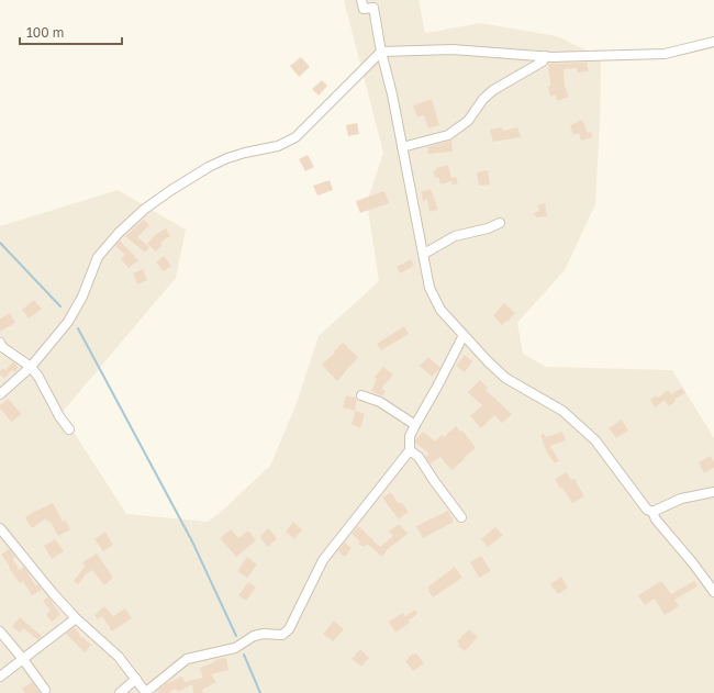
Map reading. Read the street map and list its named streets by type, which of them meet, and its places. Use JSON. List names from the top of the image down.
{
  "scale_bar": "100 m"
}
